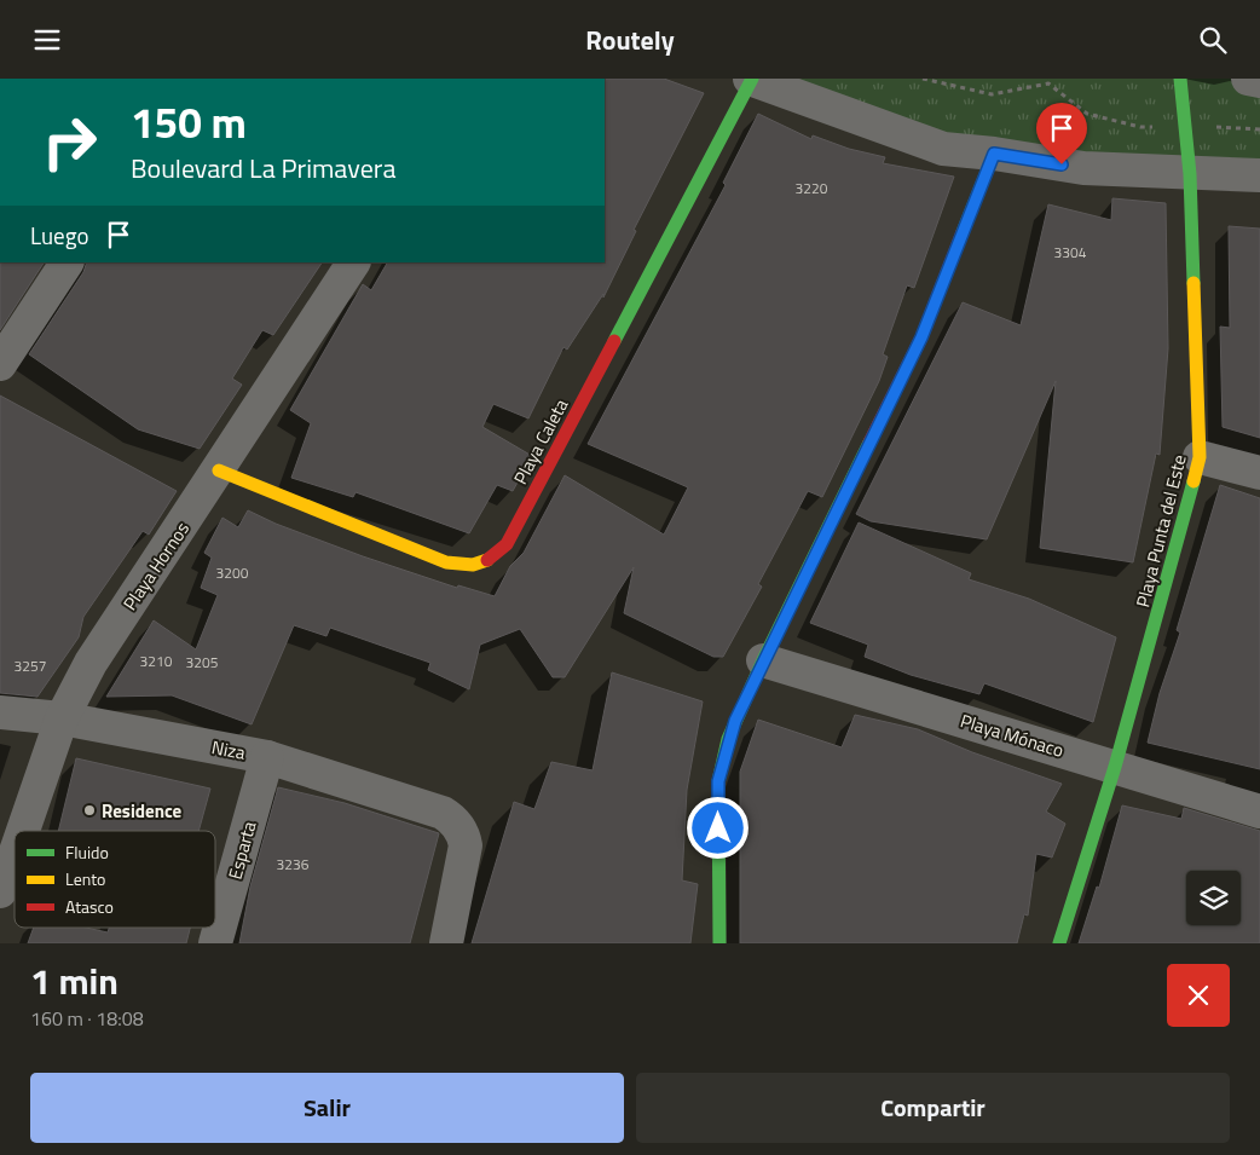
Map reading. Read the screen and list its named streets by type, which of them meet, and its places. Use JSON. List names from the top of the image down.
{
  "streets": {
    "street": [
      "Playa Caleta",
      "Playa Punta del Este",
      "Playa Hornos",
      "Playa Mónaco",
      "Niza",
      "Esparta"
    ]
  },
  "crossings": [
    ["Playa Caleta", "Playa Hornos"],
    ["Playa Punta del Este", "Playa Mónaco"],
    ["Playa Hornos", "Niza"],
    ["Niza", "Esparta"]
  ],
  "places": ["Residence"],
  "house_numbers": [
    "3220",
    "3304",
    "3200",
    "3210",
    "3205",
    "3257",
    "3236"
  ],
  "legend": ["Fluido", "Lento", "Atasco"],
  "page": {
    "header": "Routely",
    "turn": ["150 m", "Boulevard La Primavera"],
    "then": "Luego",
    "heading": ["1 min", "160 m · 18:08"],
    "buttons": ["Salir", "Compartir"]
  }
}
